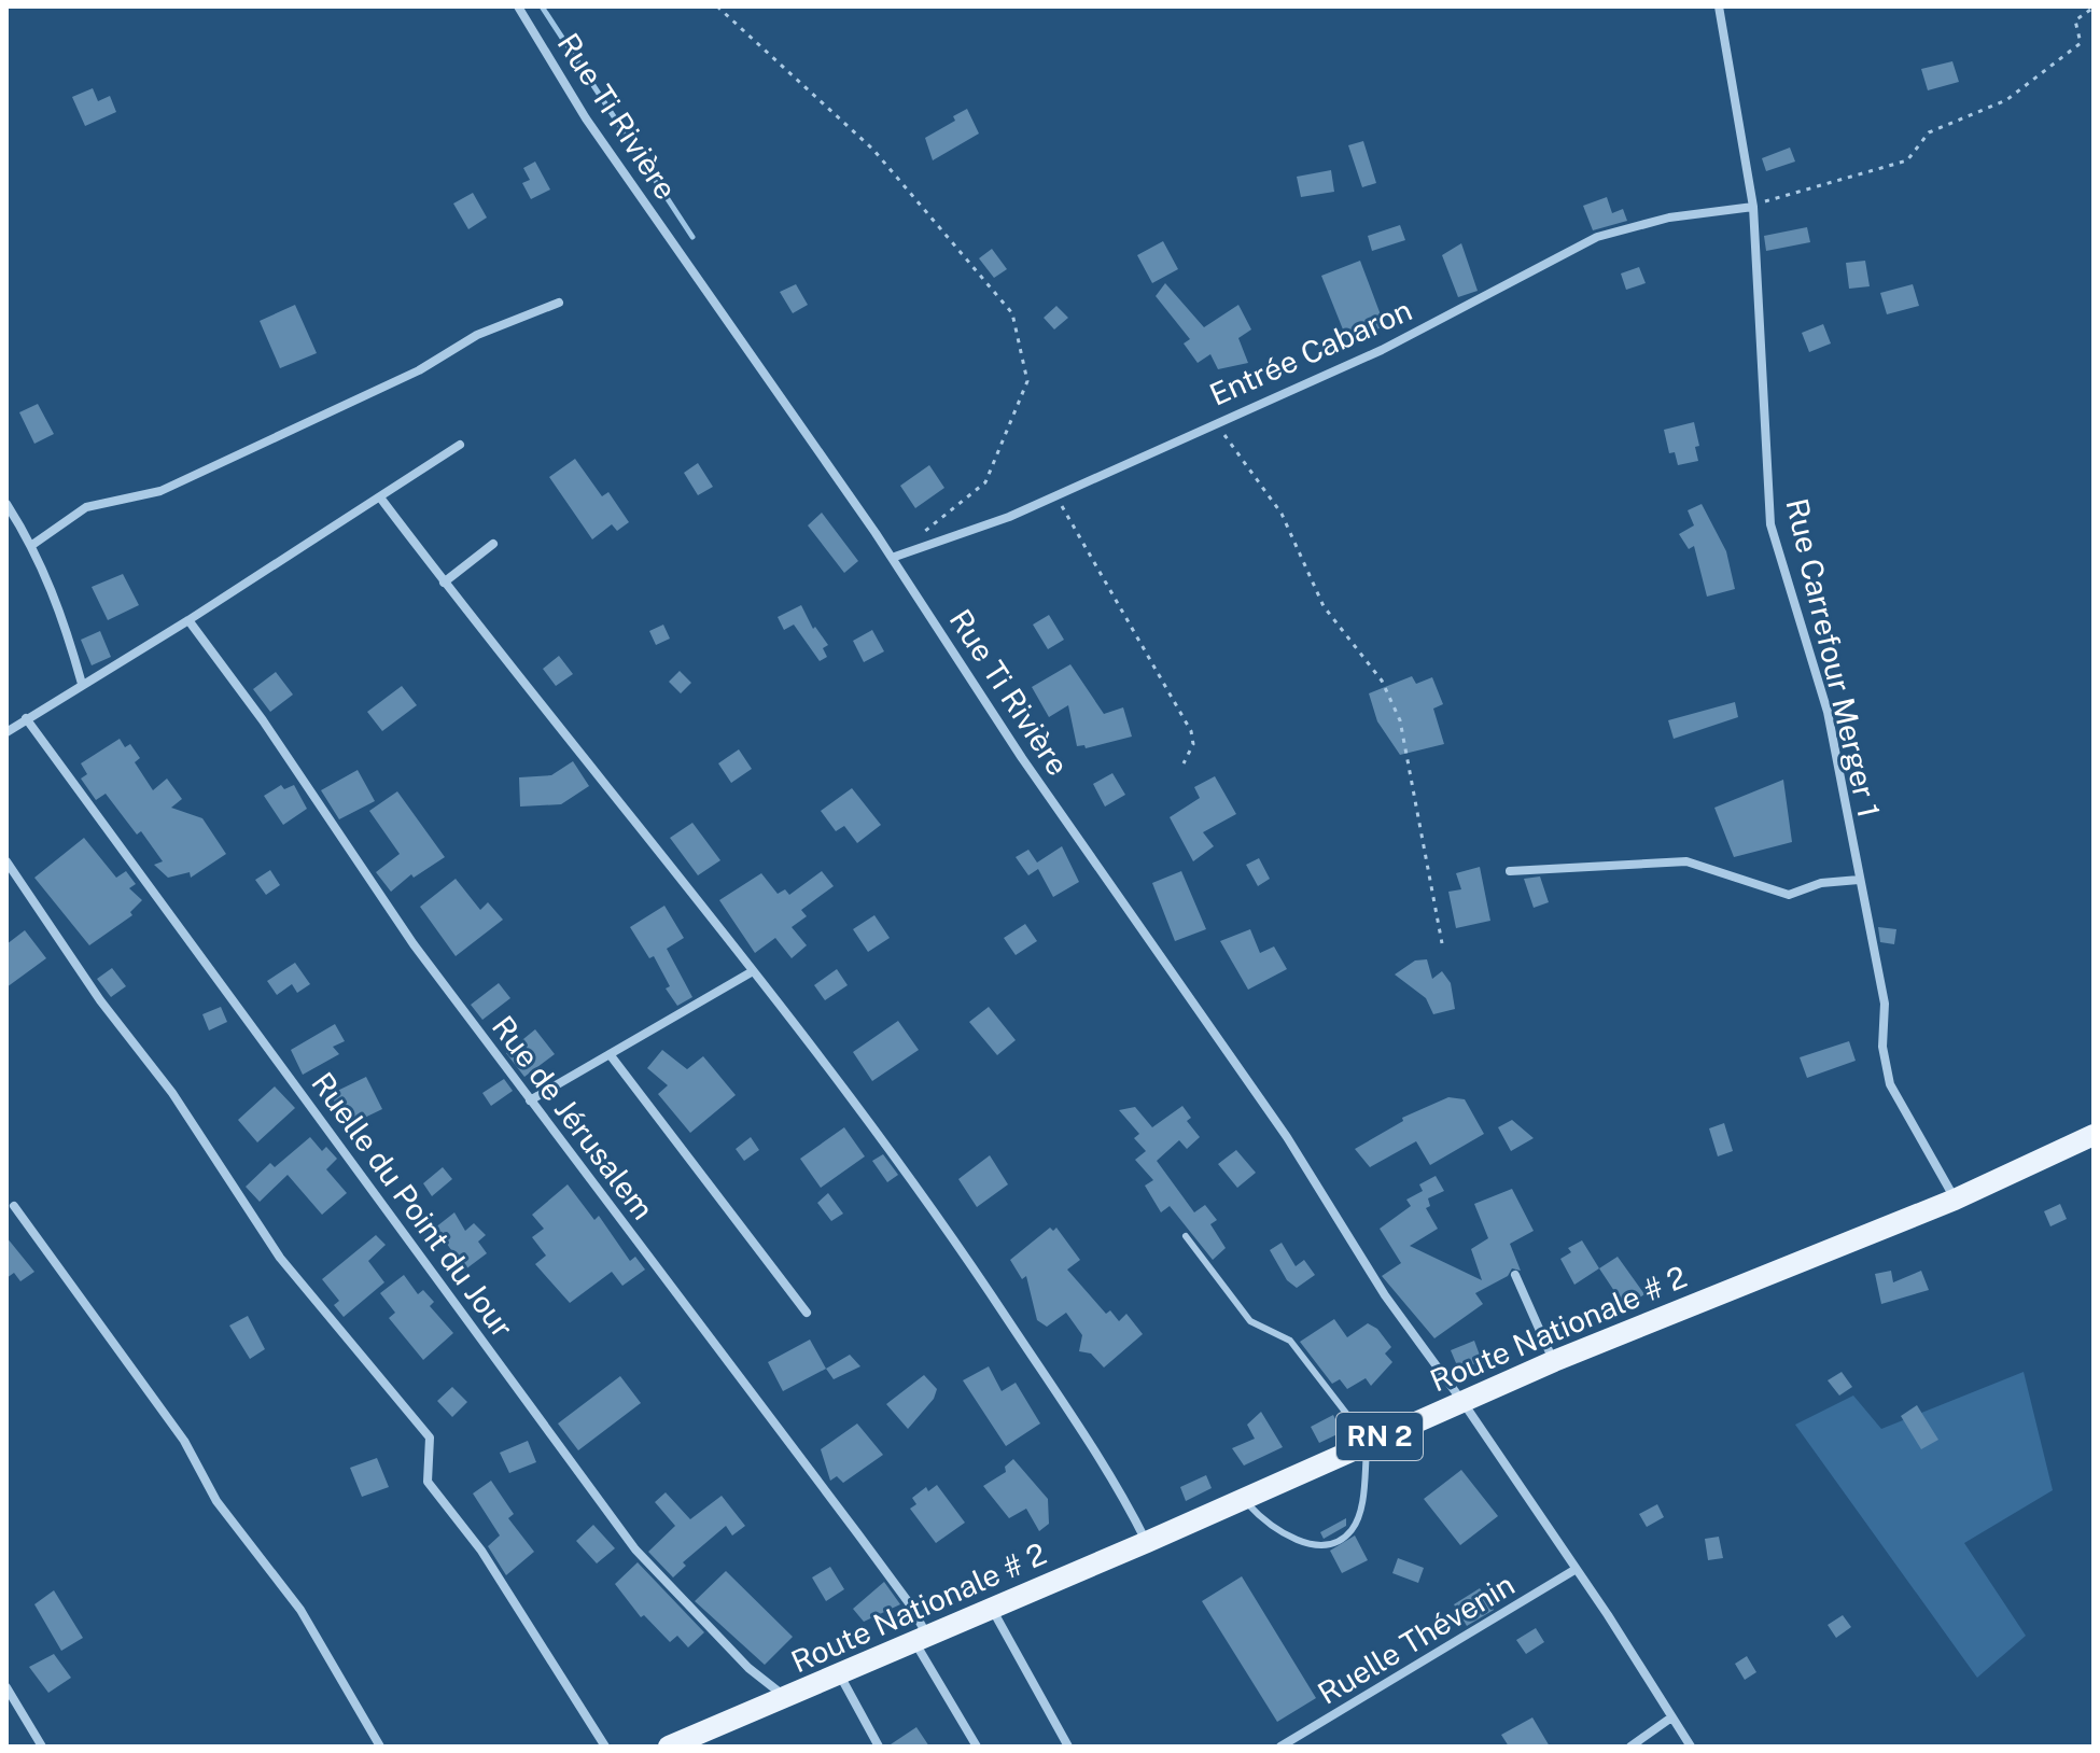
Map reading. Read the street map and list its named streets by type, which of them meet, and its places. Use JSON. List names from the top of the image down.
{
  "streets": {
    "main road": ["Route Nationale # 2", "RN 2"],
    "street": [
      "Rue Ti Rivière",
      "Entrée Cabaron",
      "Rue Carrefour Merger 1",
      "Rue de Jérusalem",
      "Ruelle du Point du Jour",
      "Ruelle Thévenin"
    ]
  },
  "crossings": [
    ["Rue Ti Rivière", "Entrée Cabaron"],
    ["Rue Ti Rivière", "Route Nationale # 2"],
    ["Rue Ti Rivière", "Ruelle Thévenin"],
    ["Entrée Cabaron", "Rue Carrefour Merger 1"],
    ["Rue Carrefour Merger 1", "Route Nationale # 2"],
    ["Rue de Jérusalem", "Route Nationale # 2"],
    ["Ruelle du Point du Jour", "Route Nationale # 2"]
  ]
}
